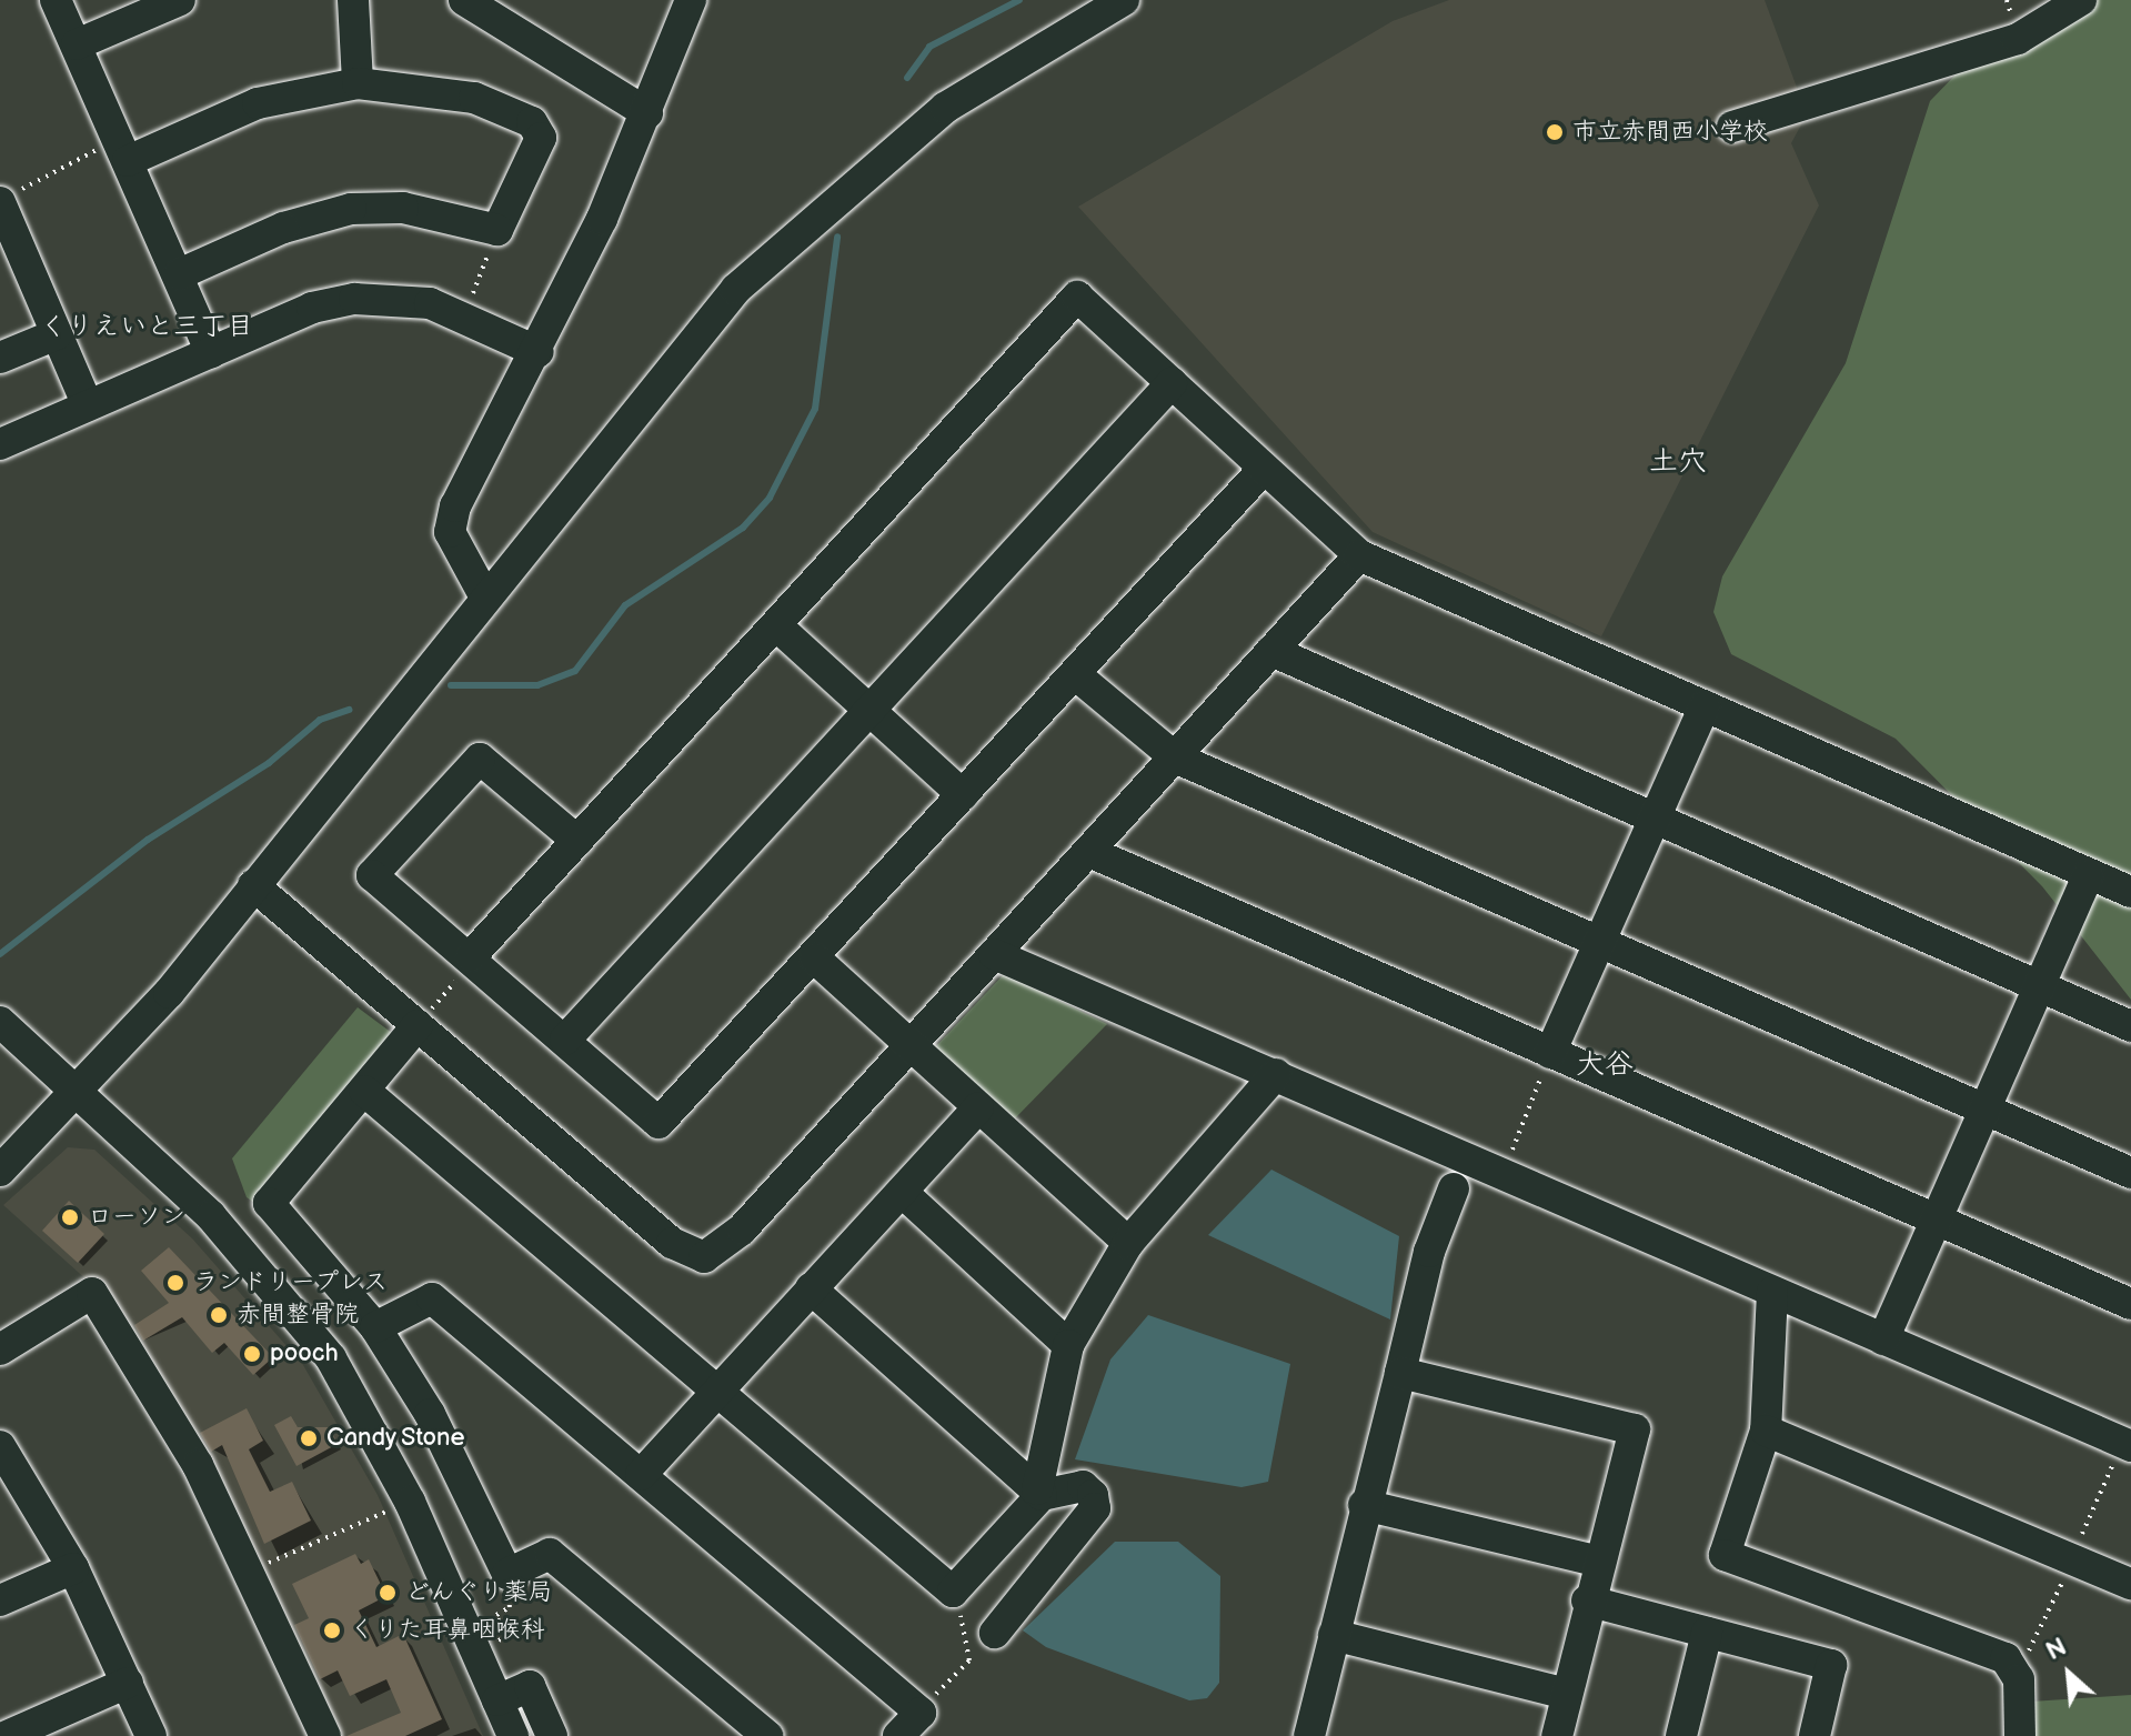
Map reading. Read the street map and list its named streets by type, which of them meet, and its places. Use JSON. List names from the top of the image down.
{
  "districts": ["くりえいと三丁目", "土穴", "大谷"],
  "places": [
    "市立赤間西小学校",
    "ローソン",
    "ランドリープレス",
    "赤間整骨院",
    "pooch",
    "Candy Stone",
    "どんぐり薬局",
    "くりた耳鼻咽喉科"
  ],
  "north": "top left"
}
